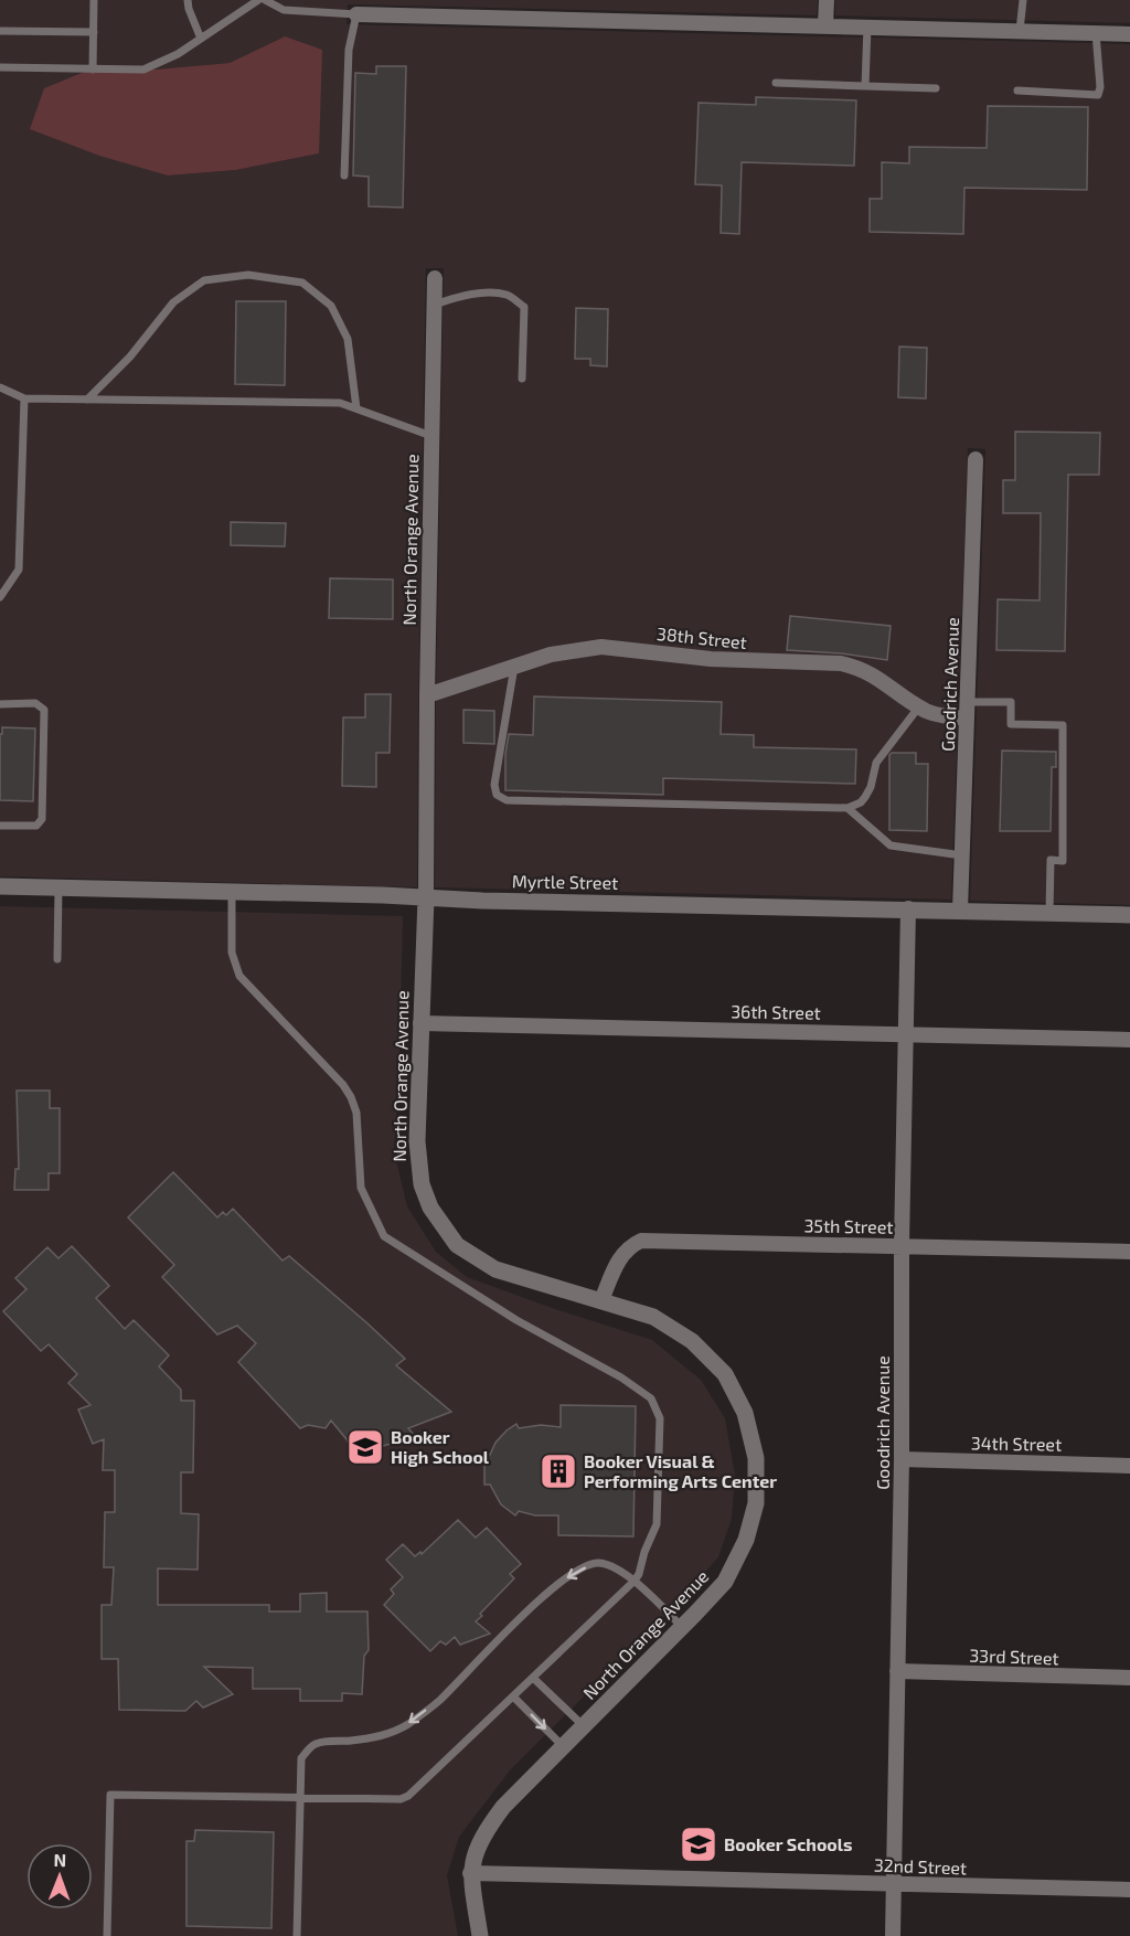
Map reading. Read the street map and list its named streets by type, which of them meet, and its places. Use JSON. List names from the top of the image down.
{
  "streets": {
    "street": [
      "North Orange Avenue",
      "38th Street",
      "Goodrich Avenue",
      "Myrtle Street",
      "36th Street",
      "35th Street",
      "34th Street",
      "33rd Street",
      "32nd Street"
    ]
  },
  "crossings": [
    ["North Orange Avenue", "38th Street"],
    ["North Orange Avenue", "Myrtle Street"],
    ["North Orange Avenue", "36th Street"],
    ["North Orange Avenue", "35th Street"],
    ["North Orange Avenue", "32nd Street"],
    ["38th Street", "Goodrich Avenue"],
    ["Goodrich Avenue", "Myrtle Street"],
    ["Goodrich Avenue", "36th Street"],
    ["Goodrich Avenue", "35th Street"],
    ["Goodrich Avenue", "34th Street"],
    ["Goodrich Avenue", "33rd Street"],
    ["Goodrich Avenue", "32nd Street"]
  ],
  "places": {
    "school or university": ["Booker High School", "Booker Schools"],
    "building": ["Booker Visual & Performing Arts Center"]
  },
  "north": "top"
}
